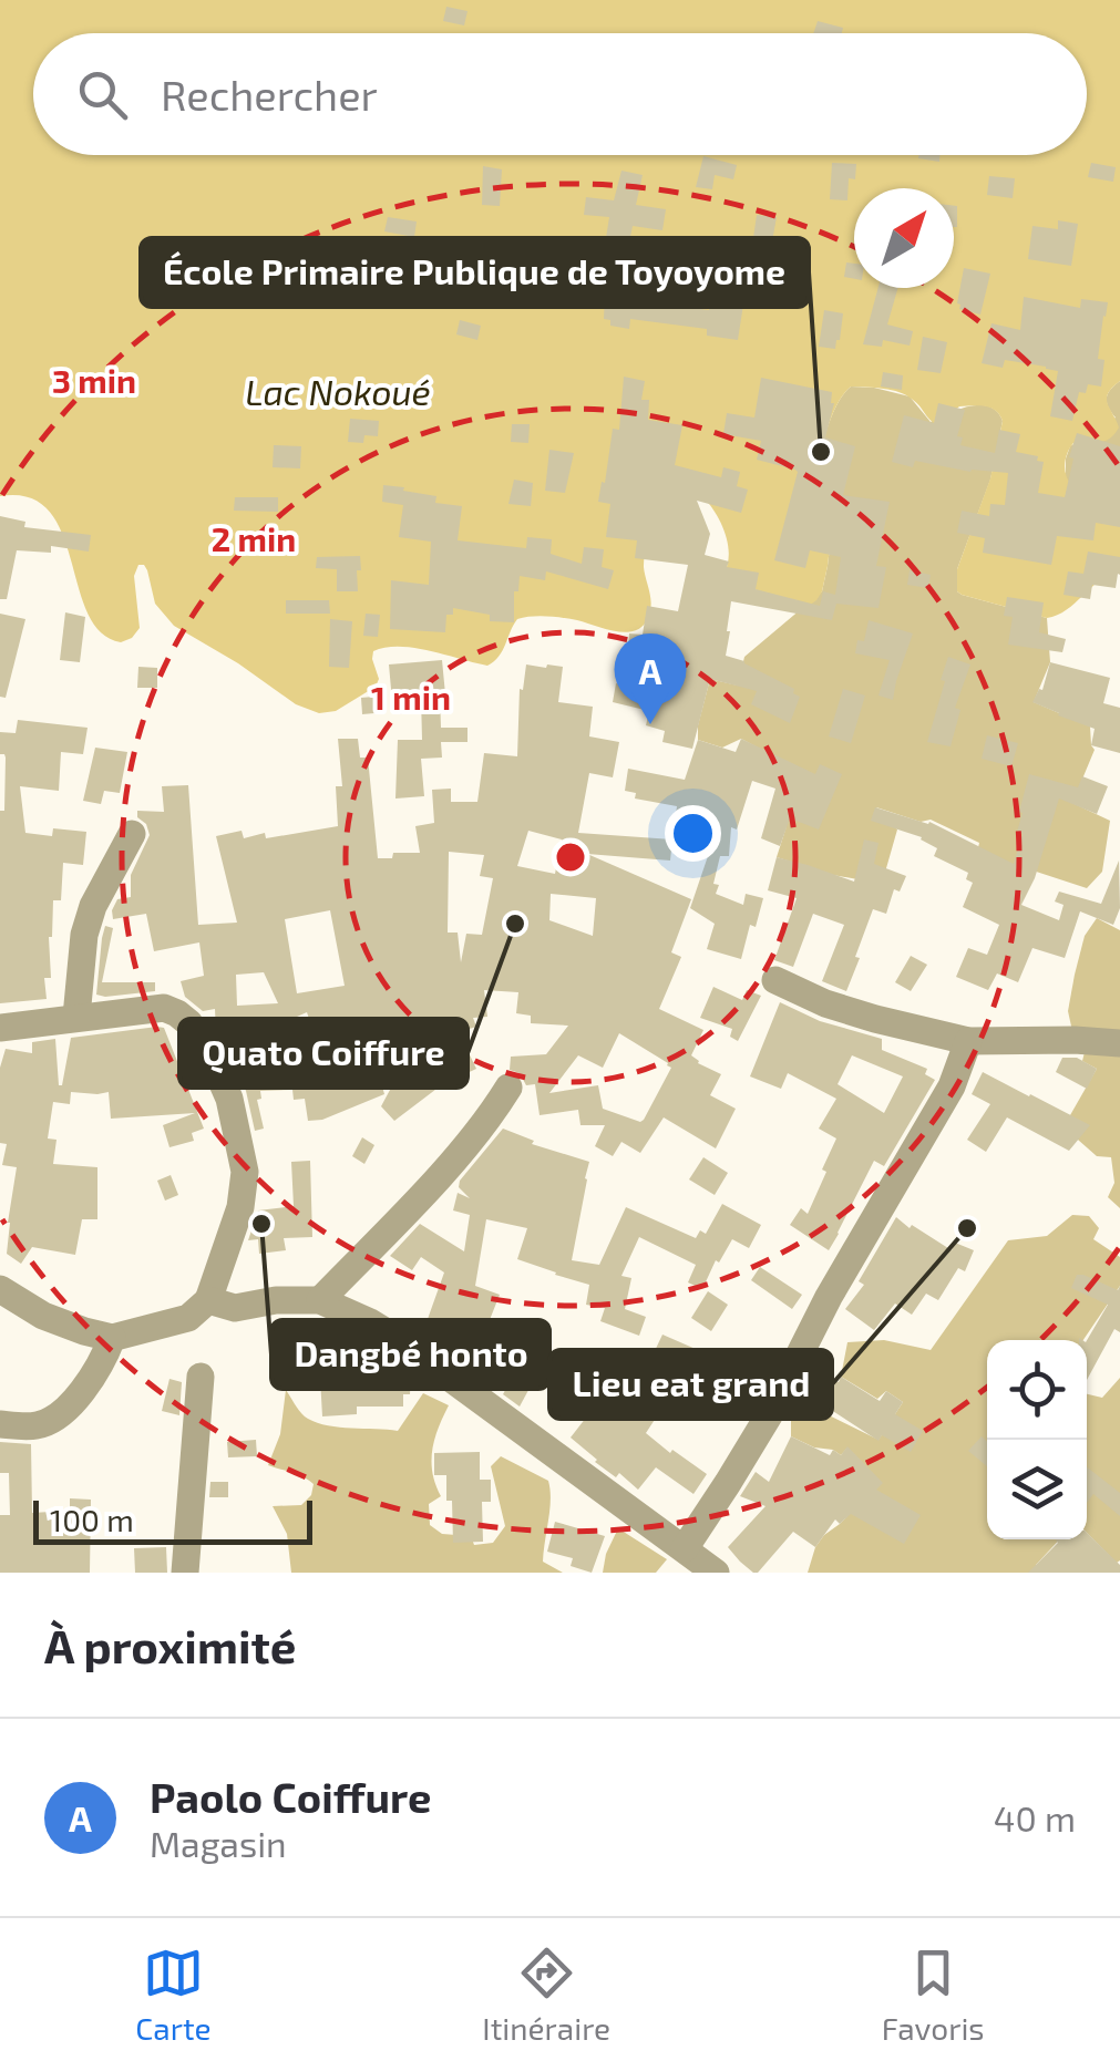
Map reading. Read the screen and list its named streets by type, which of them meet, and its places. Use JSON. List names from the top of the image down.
{
  "water": ["Lac Nokoué"],
  "places": [
    "École Primaire Publique de Toyoyome",
    "Quato Coiffure",
    "Dangbé honto",
    "Lieu eat grand"
  ],
  "scale_bar": "100 m",
  "north": "top right",
  "page": {
    "search": "Rechercher",
    "pins": "A",
    "scale": "100 m",
    "heading": "À proximité",
    "list": [
      {
        "mark": "A",
        "name": "Paolo Coiffure",
        "note": "Magasin",
        "value": "40 m"
      }
    ],
    "nav": ["Carte", "Itinéraire", "Favoris"]
  },
  "rings": ["3 min", "2 min", "1 min"]
}
